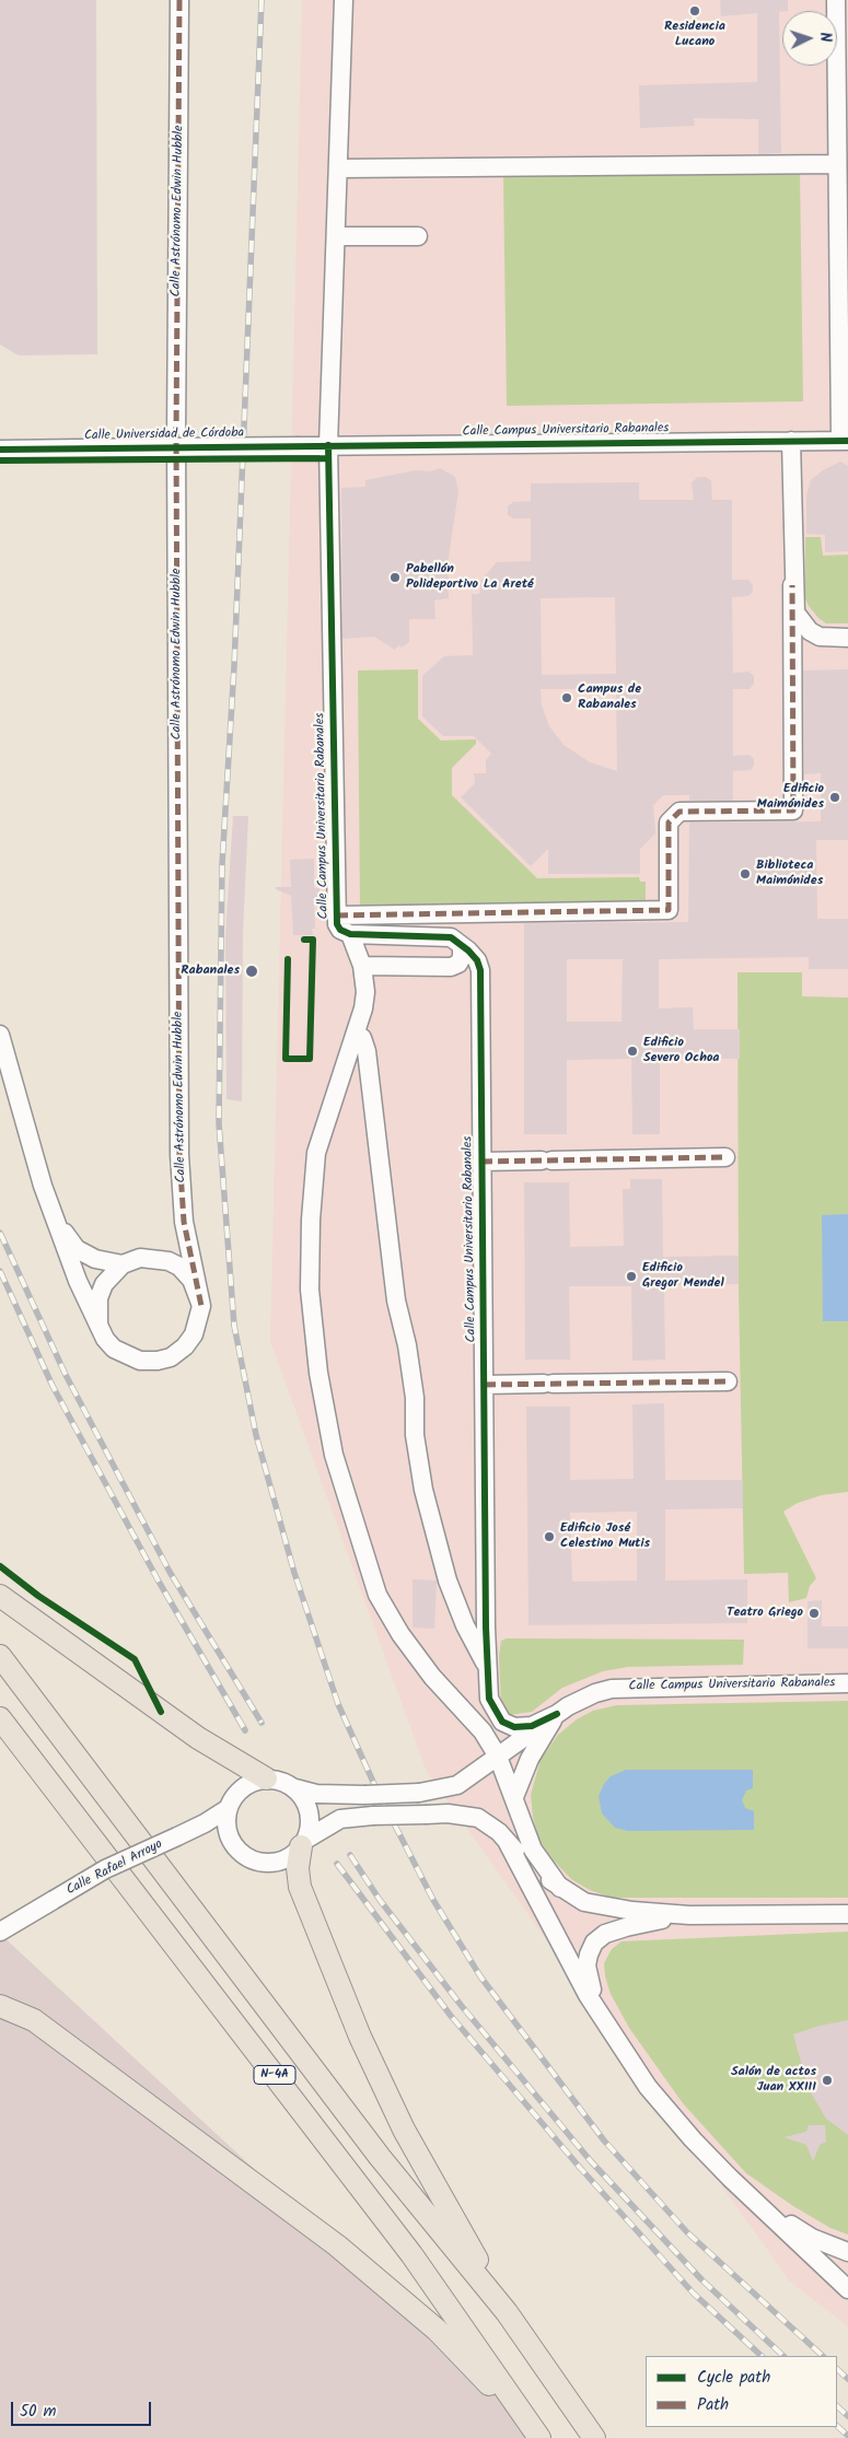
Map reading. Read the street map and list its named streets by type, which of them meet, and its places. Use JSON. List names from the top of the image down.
{
  "streets": {
    "main road": ["N-4A"],
    "street": [
      "Calle Astrónomo Edwin Hubble",
      "Calle Campus Universitario Rabanales",
      "Calle Universidad de Córdoba",
      "Calle Rafael Arroyo"
    ]
  },
  "crossings": [
    ["Calle Campus Universitario Rabanales", "Calle Universidad de Córdoba"],
    ["Calle Campus Universitario Rabanales", "Calle Rafael Arroyo"]
  ],
  "places": [
    "Residencia Lucano",
    "Pabellón Polideportivo La Areté",
    "Campus de Rabanales",
    "Edificio Maimónides",
    "Biblioteca Maimónides",
    "Rabanales",
    "Edificio Severo Ochoa",
    "Edificio Gregor Mendel",
    "Edificio José Celestino Mutis",
    "Teatro Griego",
    "Salón de actos Juan XXIII"
  ],
  "legend": ["Cycle path", "Path"],
  "scale_bar": "50 m",
  "north": "right"
}
